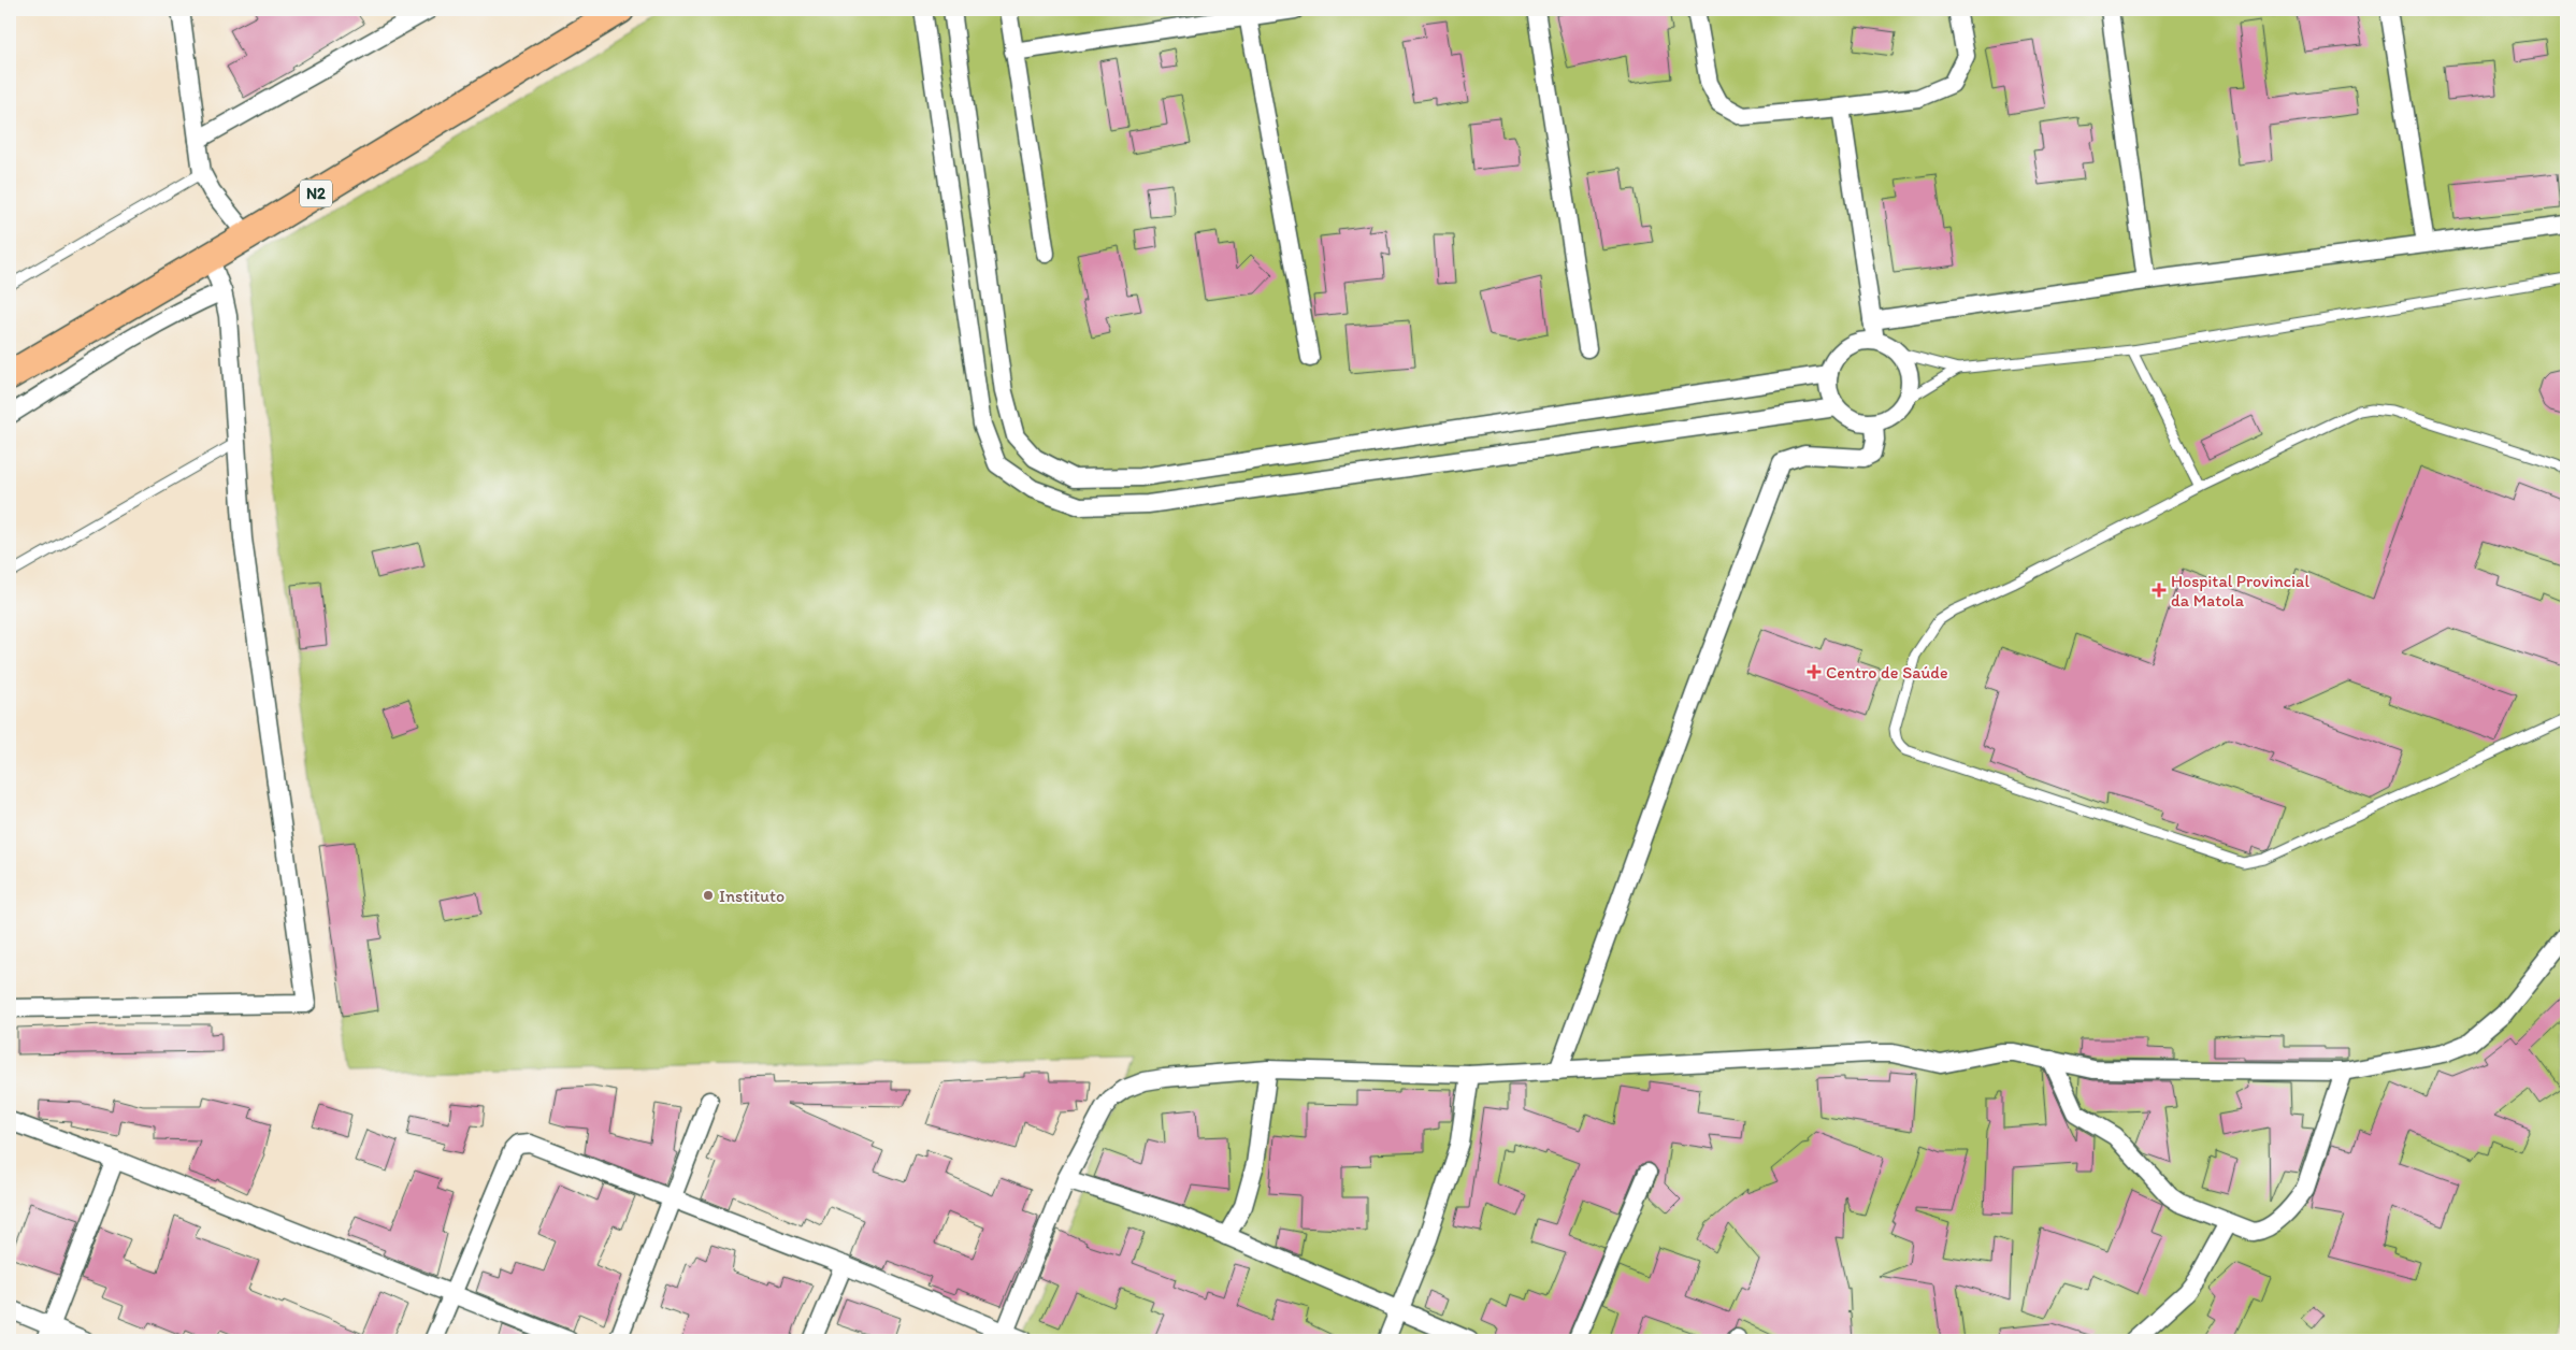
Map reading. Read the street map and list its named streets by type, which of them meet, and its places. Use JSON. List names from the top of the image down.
{
  "streets": {
    "main road": ["N2"]
  },
  "places": {
    "health": ["Hospital Provincial da Matola", "Centro de Saúde"],
    "other": ["Instituto"]
  }
}
